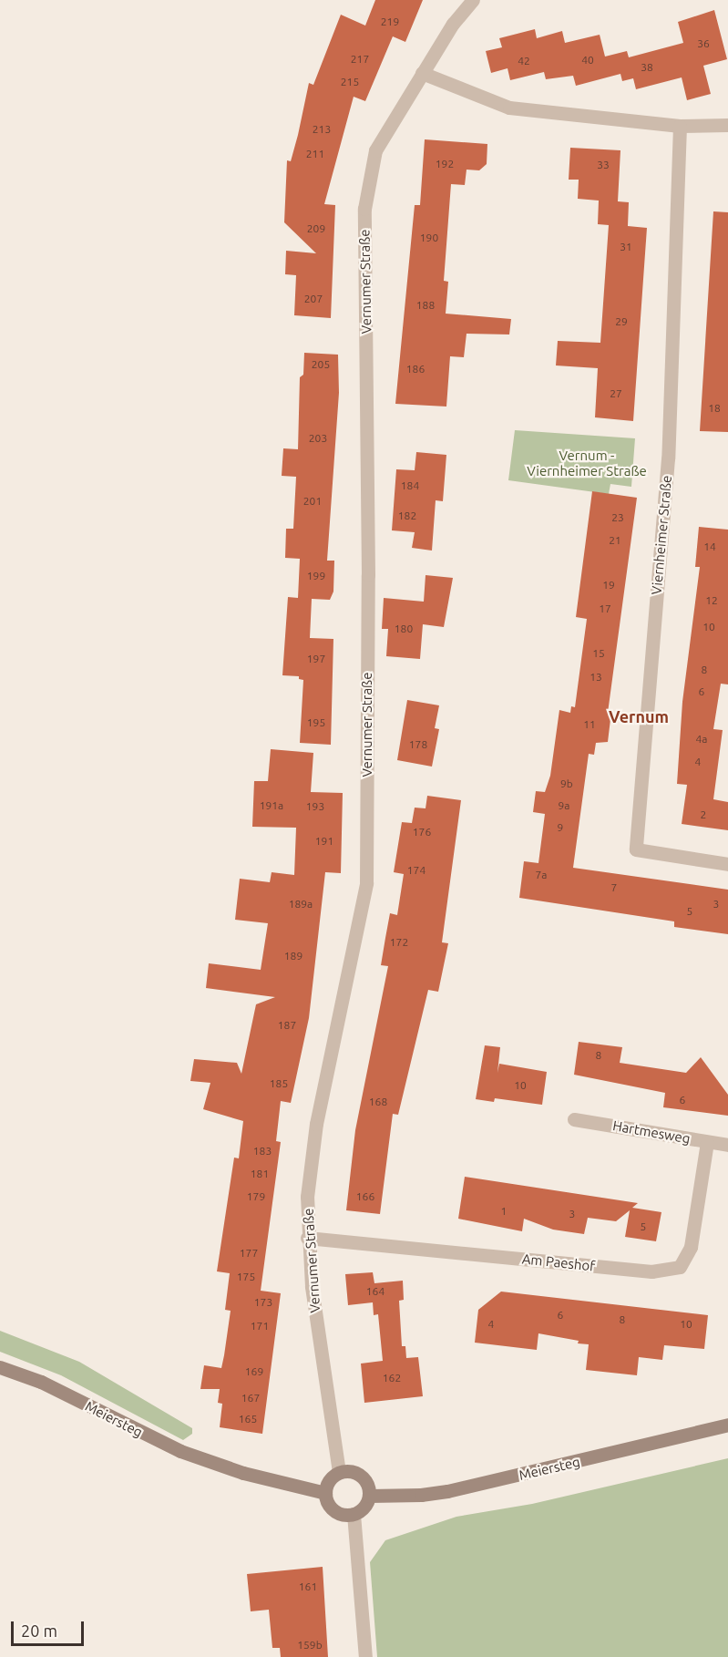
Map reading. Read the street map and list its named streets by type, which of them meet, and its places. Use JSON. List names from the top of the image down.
{
  "streets": {
    "street": [
      "Vernumer Straße",
      "Viernheimer Straße",
      "Hartmesweg",
      "Am Paeshof",
      "Meiersteg"
    ]
  },
  "crossings": [
    ["Vernumer Straße", "Am Paeshof"],
    ["Vernumer Straße", "Meiersteg"],
    ["Hartmesweg", "Am Paeshof"]
  ],
  "districts": ["Vernum"],
  "parks": ["Vernum - Viernheimer Straße"],
  "house_numbers": [
    "219",
    "36",
    "217",
    "40",
    "42",
    "38",
    "215",
    "213",
    "211",
    "192",
    "33",
    "209",
    "190",
    "31",
    "207",
    "188",
    "29",
    "205",
    "186",
    "27",
    "18",
    "203",
    "184",
    "201",
    "182",
    "23",
    "21",
    "14",
    "199",
    "19",
    "12",
    "17",
    "10",
    "180",
    "15",
    "197",
    "8",
    "13",
    "6",
    "195",
    "11",
    "4a",
    "178",
    "4",
    "9b",
    "191a",
    "9a",
    "193",
    "2",
    "9",
    "176",
    "191",
    "174",
    "7a",
    "7",
    "189a",
    "3",
    "5",
    "172",
    "189",
    "187",
    "8",
    "185",
    "10",
    "6",
    "168",
    "183",
    "181",
    "179",
    "166",
    "1",
    "3",
    "5",
    "177",
    "175",
    "164",
    "173",
    "6",
    "8",
    "4",
    "10",
    "171",
    "169",
    "162",
    "167",
    "165",
    "161",
    "159b"
  ],
  "scale_bar": "20 m"
}
